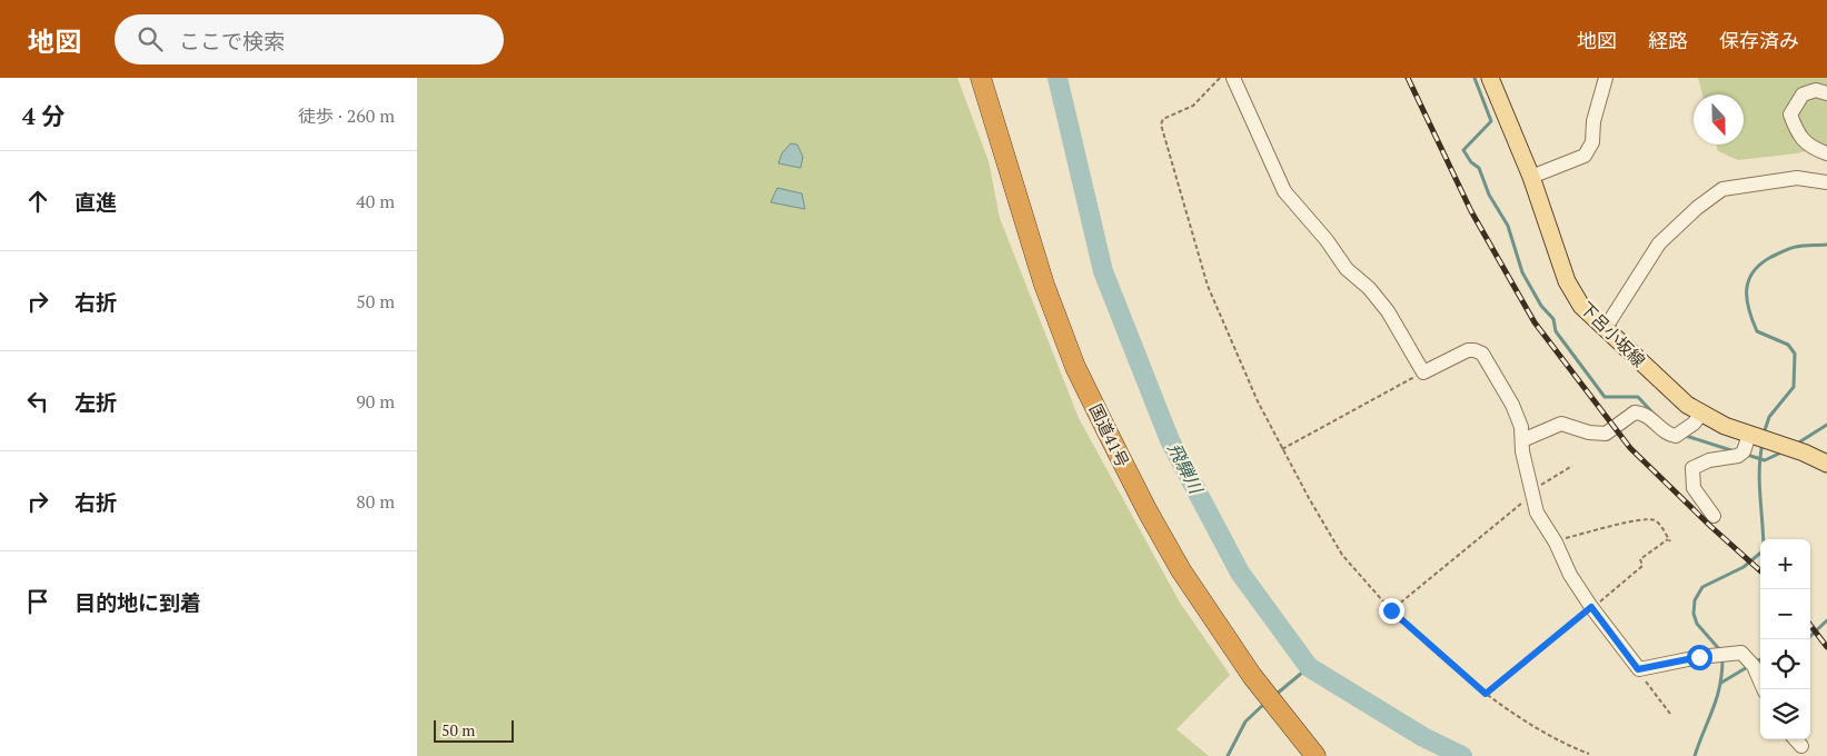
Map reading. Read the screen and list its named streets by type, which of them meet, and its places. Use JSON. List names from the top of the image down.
{
  "streets": {
    "highway": ["国道41号"],
    "main road": ["下呂小坂線"]
  },
  "water": ["飛騨川"],
  "scale_bar": "50 m",
  "north": "bottom",
  "page": {
    "header": "地図",
    "search": "ここで検索",
    "nav": ["地図", "経路", "保存済み"],
    "heading": ["4 分", "徒歩 · 260 m"],
    "list": [
      ["直進", "40 m"],
      ["右折", "50 m"],
      ["左折", "90 m"],
      ["右折", "80 m"],
      "目的地に到着"
    ],
    "map_buttons": ["+", "−"],
    "scale": "50 m"
  }
}
